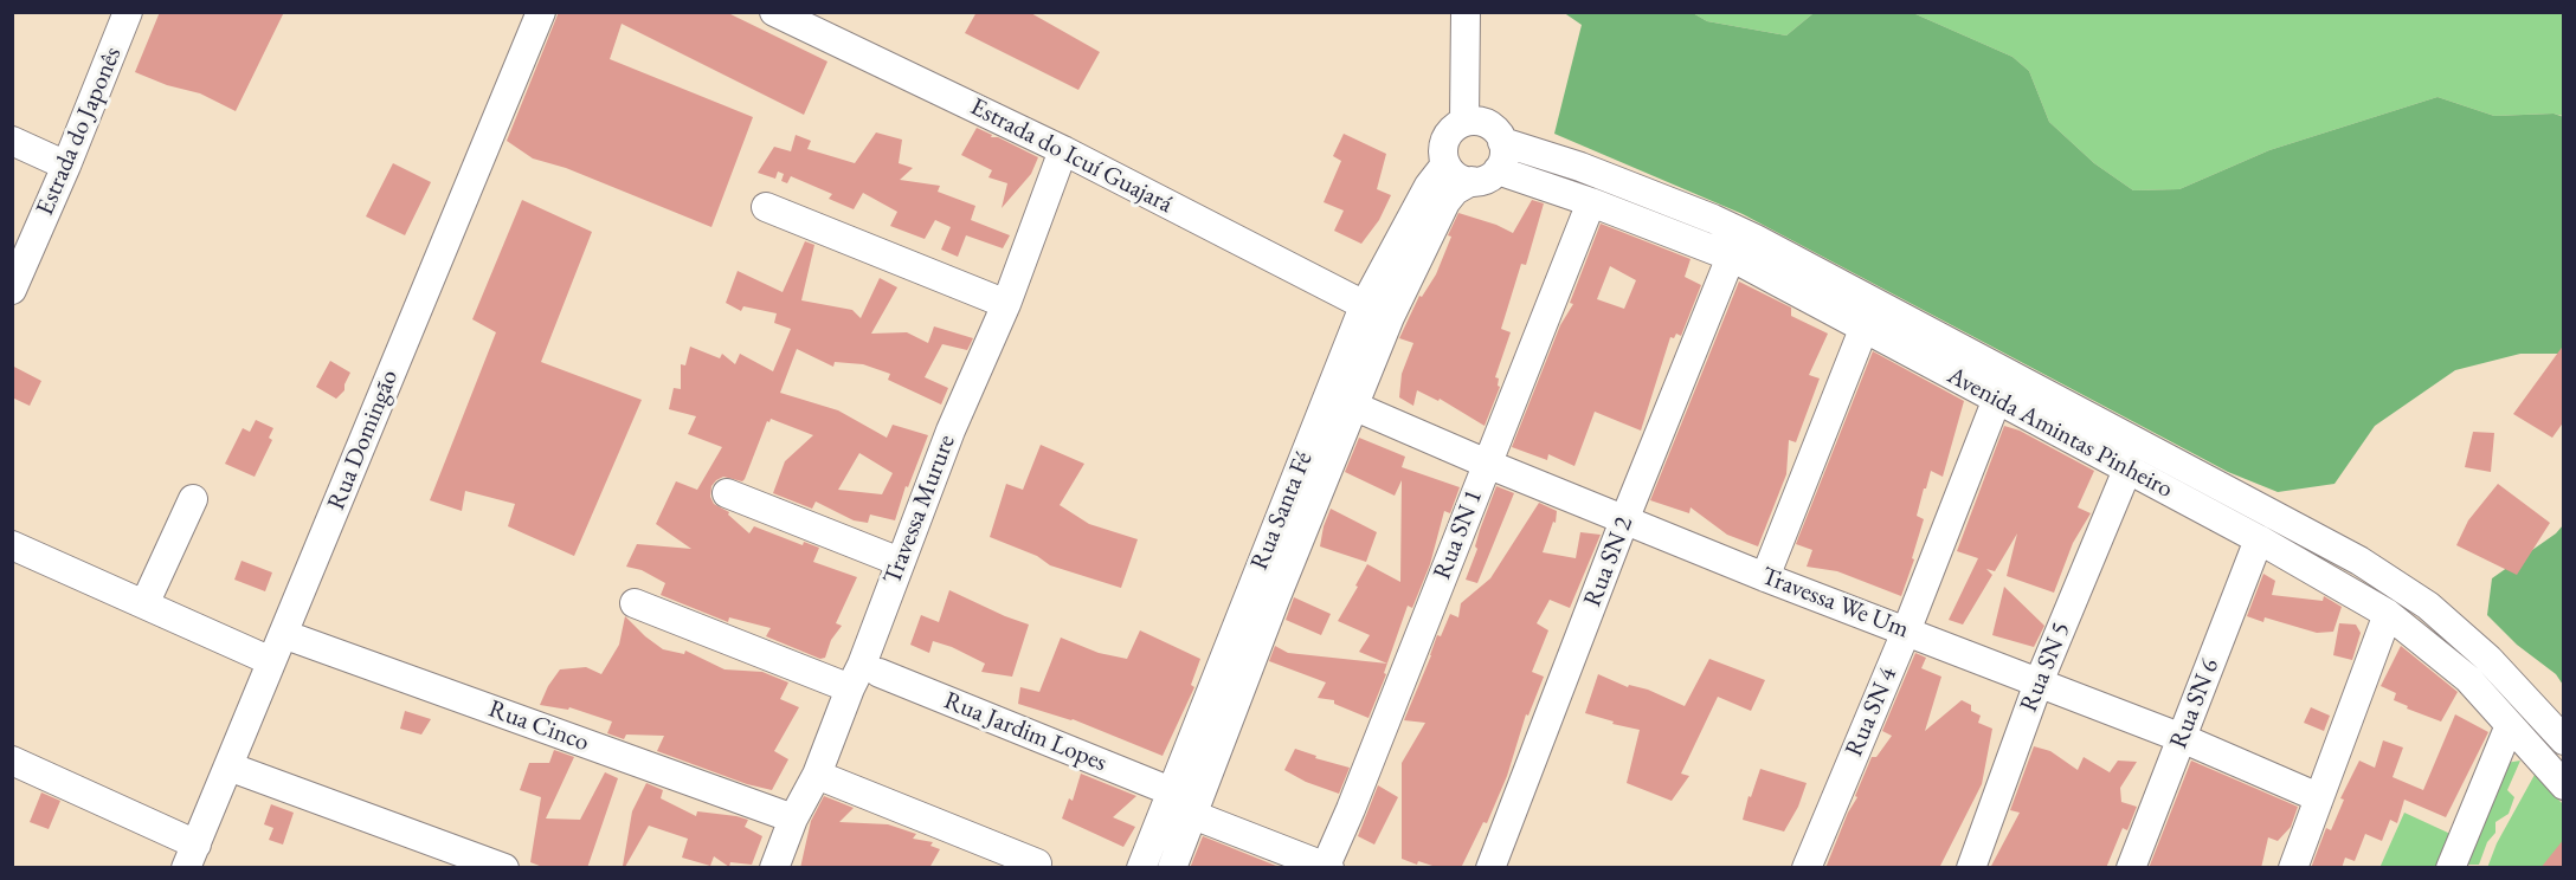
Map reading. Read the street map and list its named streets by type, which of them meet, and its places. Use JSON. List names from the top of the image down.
{
  "streets": {
    "street": [
      "Estrada do Japonês",
      "Estrada do Icuí Guajará",
      "Avenida Amintas Pinheiro",
      "Rua Domingão",
      "Travessa Murure",
      "Rua Santa Fé",
      "Rua SN 1",
      "Rua SN 2",
      "Travessa We Um",
      "Rua SN 5",
      "Rua SN 6",
      "Rua SN 4",
      "Rua Cinco",
      "Rua Jardim Lopes"
    ]
  },
  "crossings": [
    ["Estrada do Icuí Guajará", "Travessa Murure"],
    ["Estrada do Icuí Guajará", "Rua Santa Fé"],
    ["Avenida Amintas Pinheiro", "Rua Santa Fé"],
    ["Avenida Amintas Pinheiro", "Rua SN 1"],
    ["Avenida Amintas Pinheiro", "Rua SN 2"],
    ["Avenida Amintas Pinheiro", "Rua SN 5"],
    ["Avenida Amintas Pinheiro", "Rua SN 6"],
    ["Avenida Amintas Pinheiro", "Rua SN 4"],
    ["Rua Domingão", "Rua Cinco"],
    ["Travessa Murure", "Rua Cinco"],
    ["Rua Santa Fé", "Travessa We Um"],
    ["Rua Santa Fé", "Rua Jardim Lopes"],
    ["Rua SN 1", "Travessa We Um"],
    ["Rua SN 2", "Travessa We Um"],
    ["Travessa We Um", "Rua SN 5"],
    ["Travessa We Um", "Rua SN 6"],
    ["Travessa We Um", "Rua SN 4"]
  ]
}
